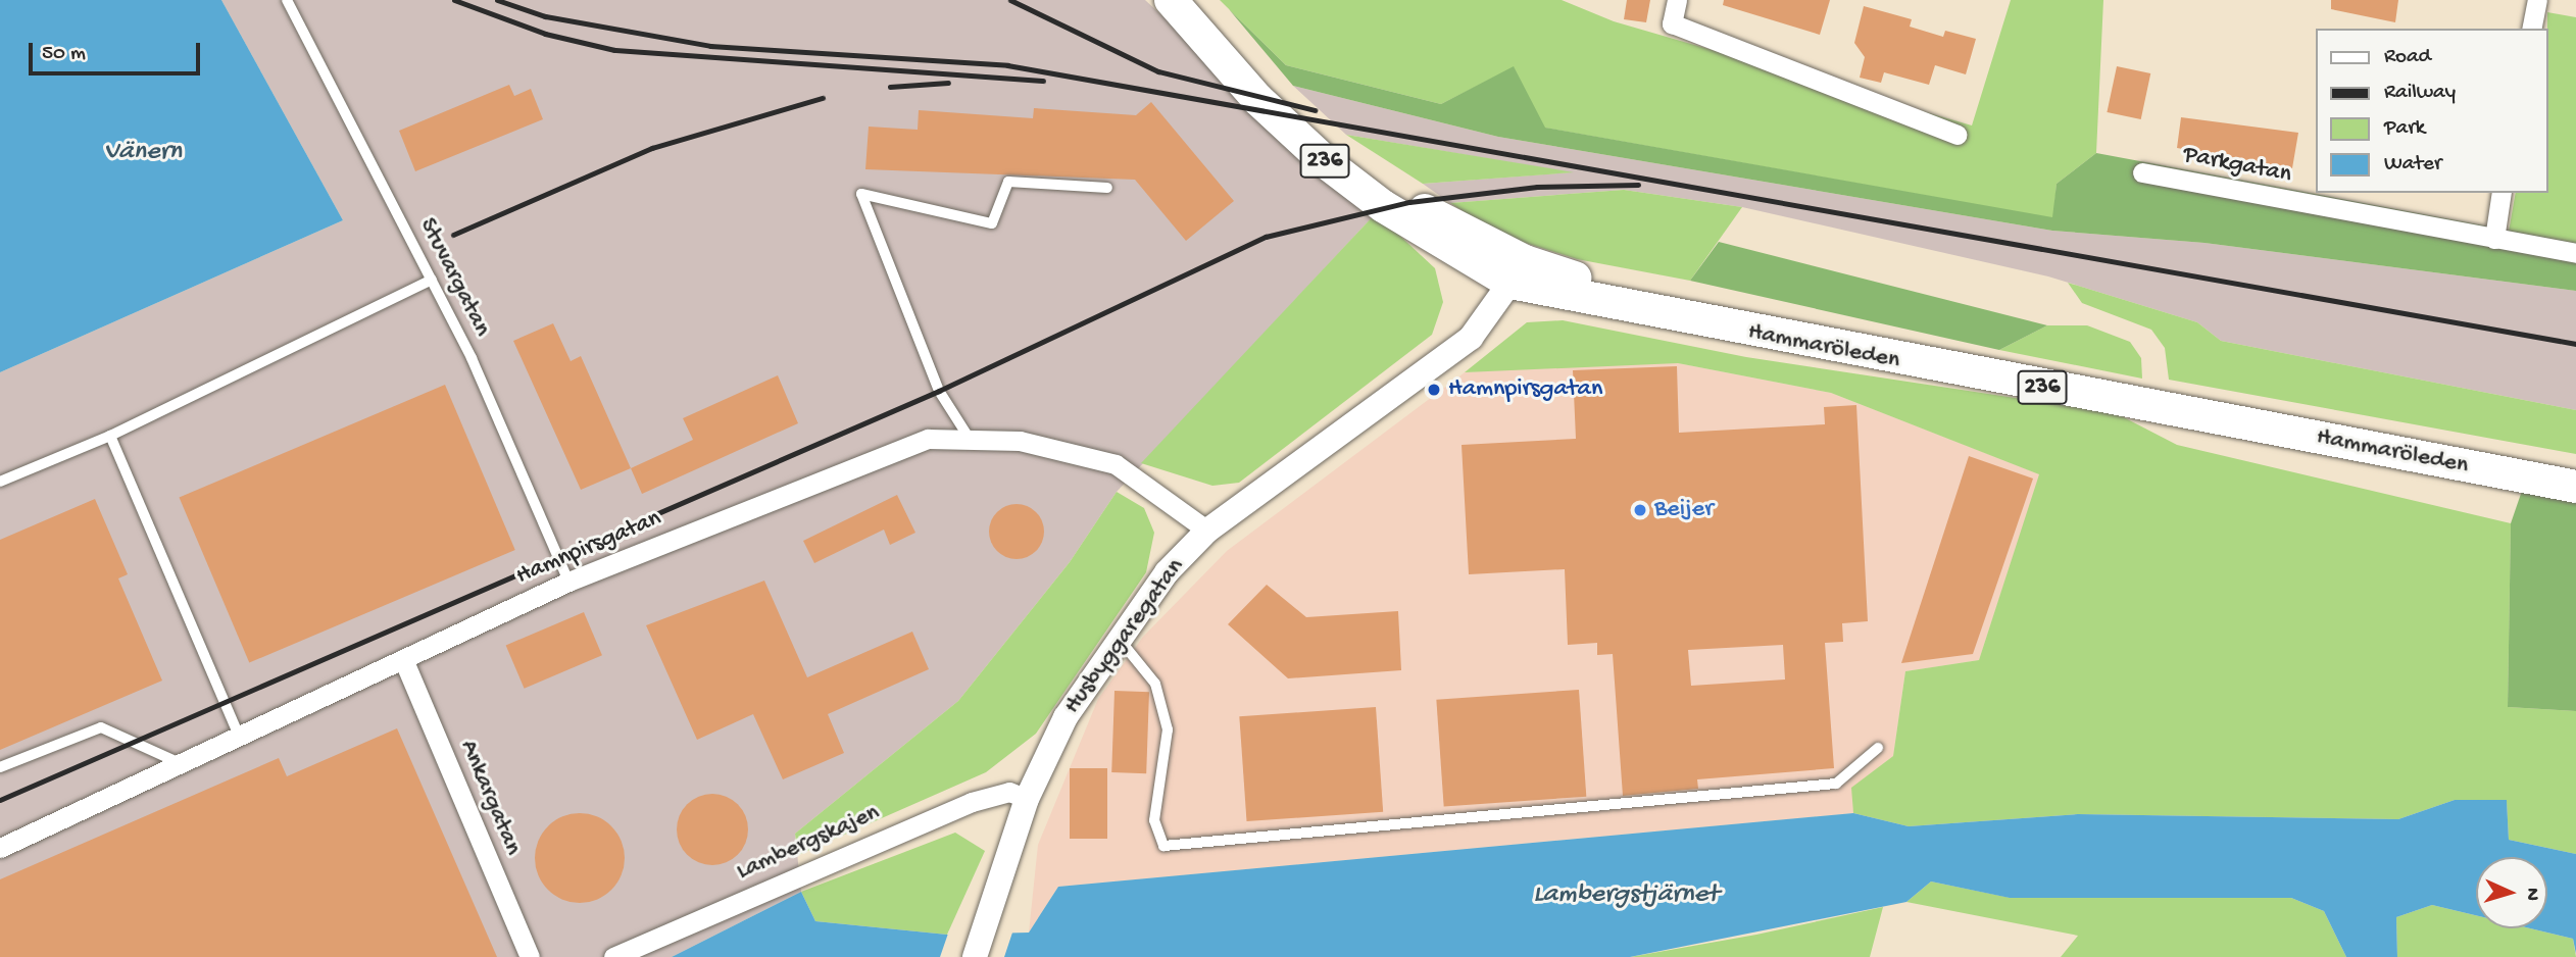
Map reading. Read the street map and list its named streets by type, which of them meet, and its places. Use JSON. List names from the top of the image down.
{
  "streets": {
    "main road": ["236", "Hammaröleden"],
    "street": [
      "Parkgatan",
      "Hamnpirsgatan",
      "Husbyggaregatan",
      "Ankargatan",
      "Lambergskajen"
    ],
    "lane": ["Stuvargatan"]
  },
  "crossings": [
    ["Stuvargatan", "Hamnpirsgatan"],
    ["Hammaröleden", "Husbyggaregatan"],
    ["Hamnpirsgatan", "Husbyggaregatan"],
    ["Hamnpirsgatan", "Ankargatan"],
    ["Husbyggaregatan", "Lambergskajen"]
  ],
  "water": ["Vänern", "Lambergstjärnet"],
  "places": ["Hamnpirsgatan", "Beijer"],
  "legend": [
    "Road",
    "Railway",
    "Park",
    "Water"
  ],
  "scale_bar": "50 m",
  "north": "right"
}
